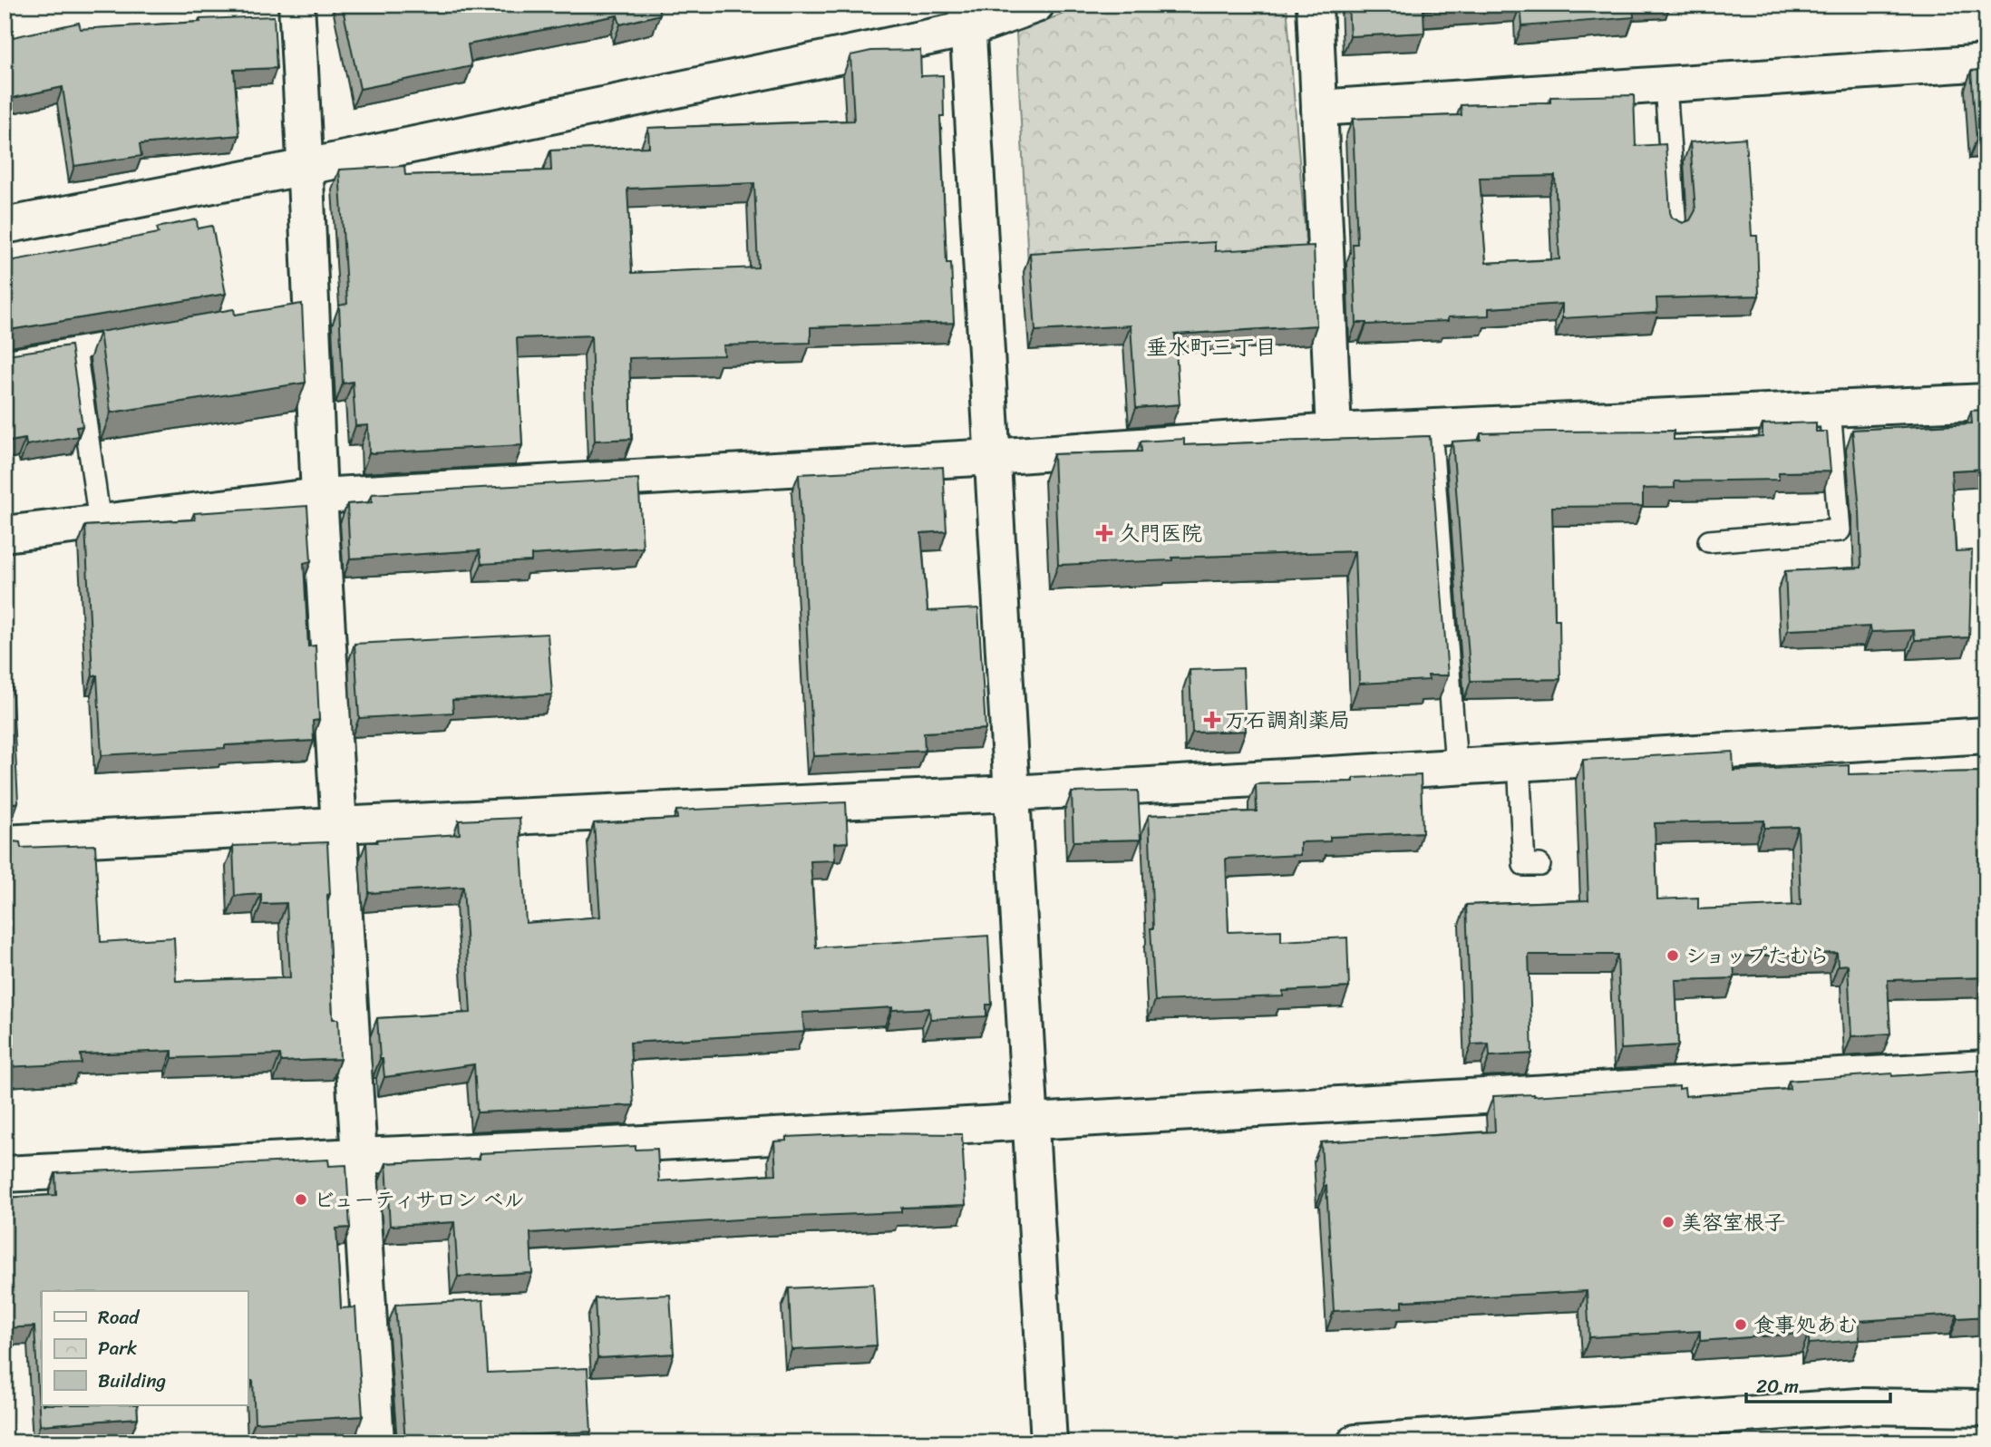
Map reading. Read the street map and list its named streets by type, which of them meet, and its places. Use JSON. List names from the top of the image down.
{
  "districts": ["垂水町三丁目"],
  "places": {
    "health": ["久門医院", "万石調剤薬局"],
    "other": [
      "ショップたむら",
      "ビューティサロン ベル",
      "美容室根子",
      "食事処あむ"
    ]
  },
  "legend": ["Road", "Park", "Building"],
  "scale_bar": "20 m"
}
